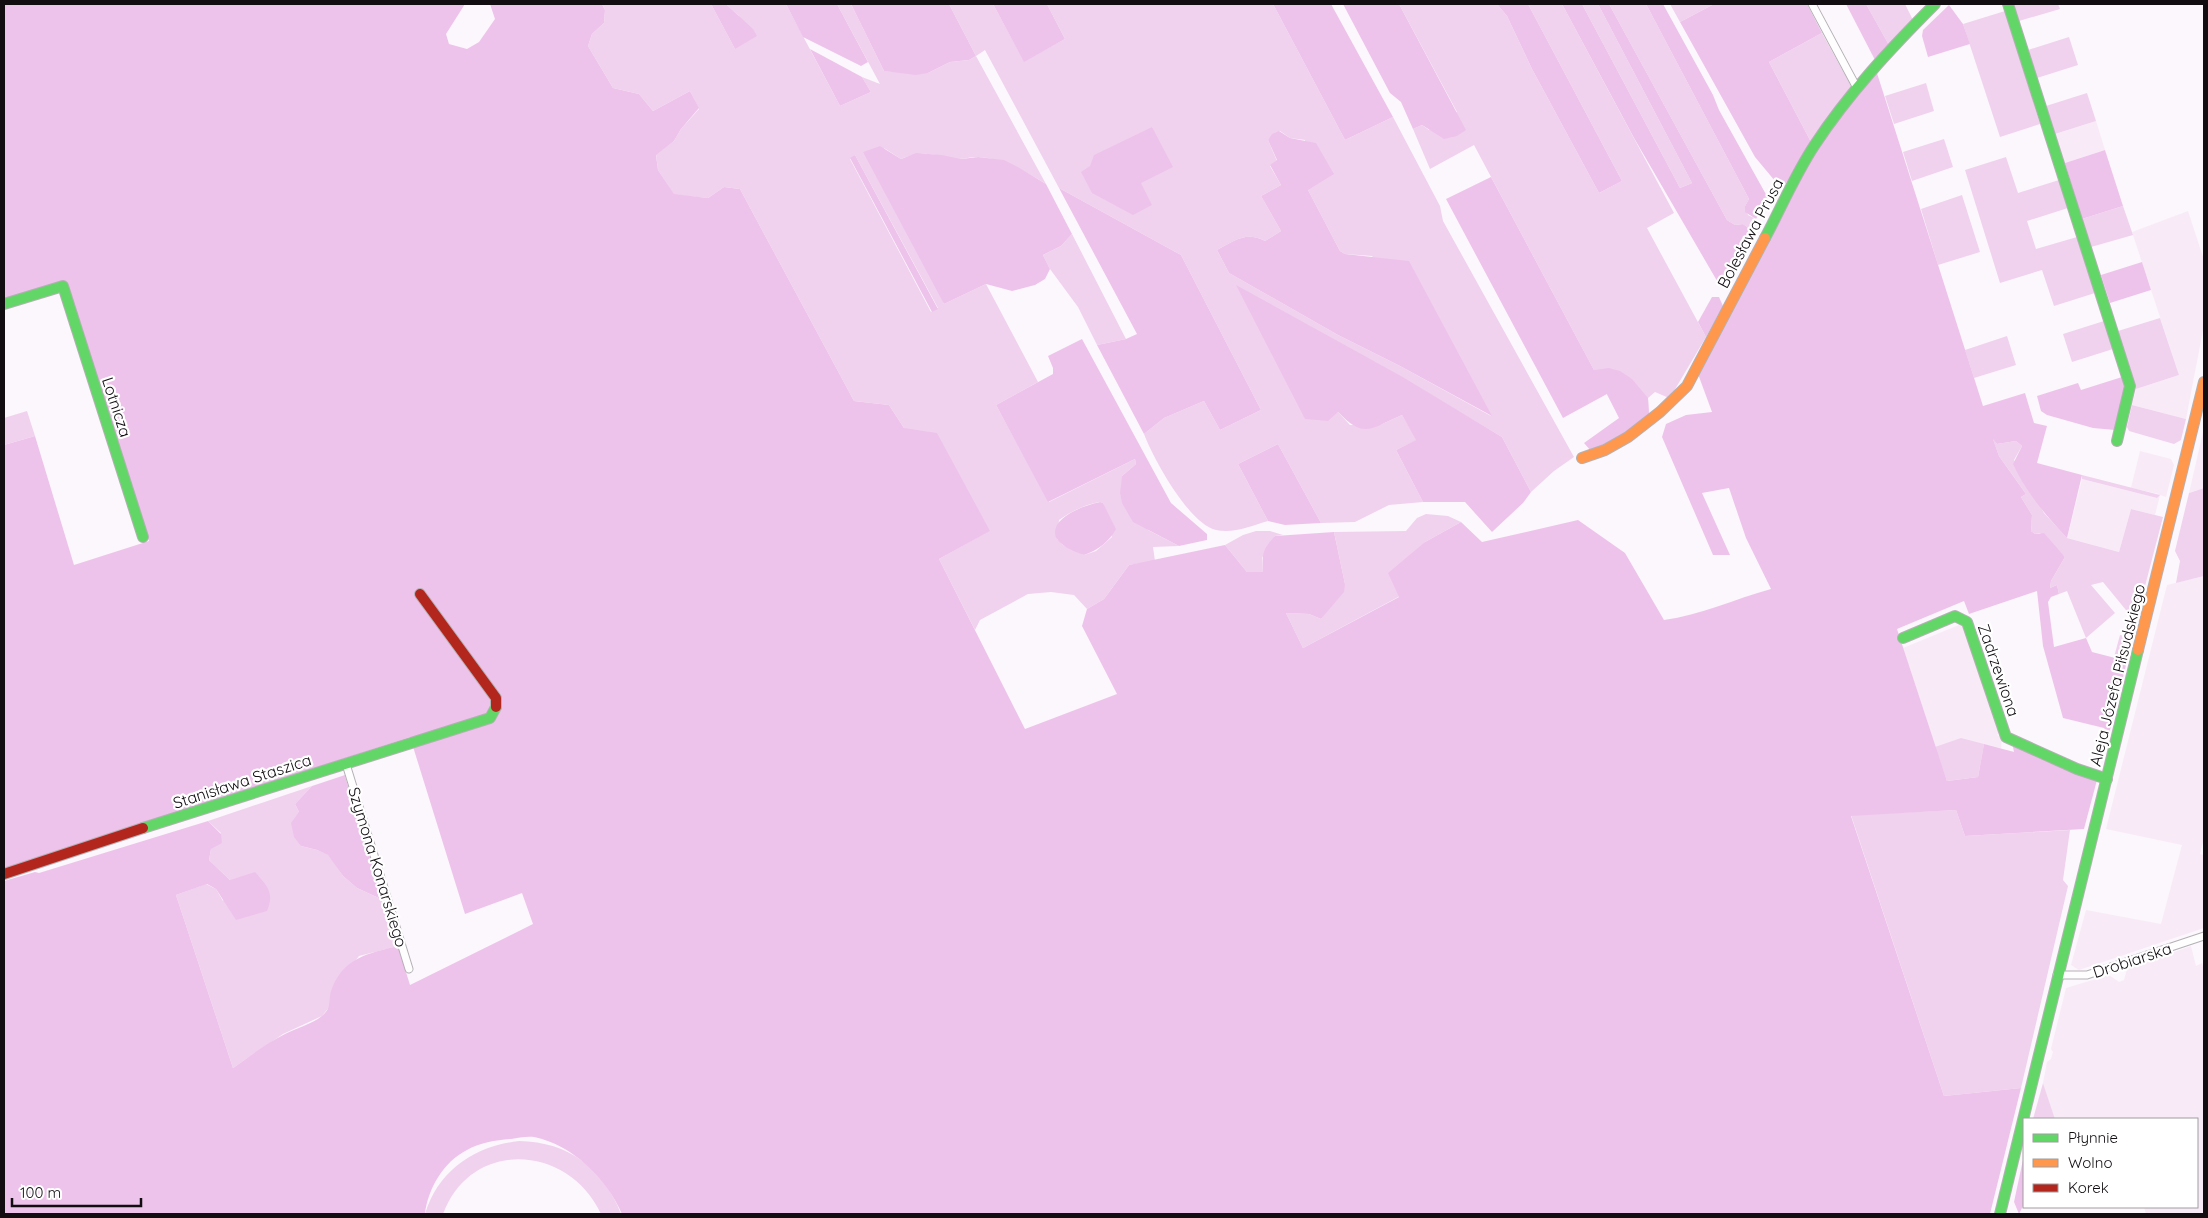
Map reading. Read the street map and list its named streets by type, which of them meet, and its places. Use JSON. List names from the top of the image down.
{
  "streets": {
    "street": [
      "Bolesława Prusa",
      "Lotnicza",
      "Zadrzewiona",
      "Aleja Józefa Piłsudskiego",
      "Stanisława Staszica",
      "Szymona Konarskiego",
      "Drobiarska"
    ]
  },
  "crossings": [
    ["Zadrzewiona", "Aleja Józefa Piłsudskiego"],
    ["Aleja Józefa Piłsudskiego", "Drobiarska"],
    ["Stanisława Staszica", "Szymona Konarskiego"]
  ],
  "legend": ["Płynnie", "Wolno", "Korek"],
  "scale_bar": "100 m"
}
